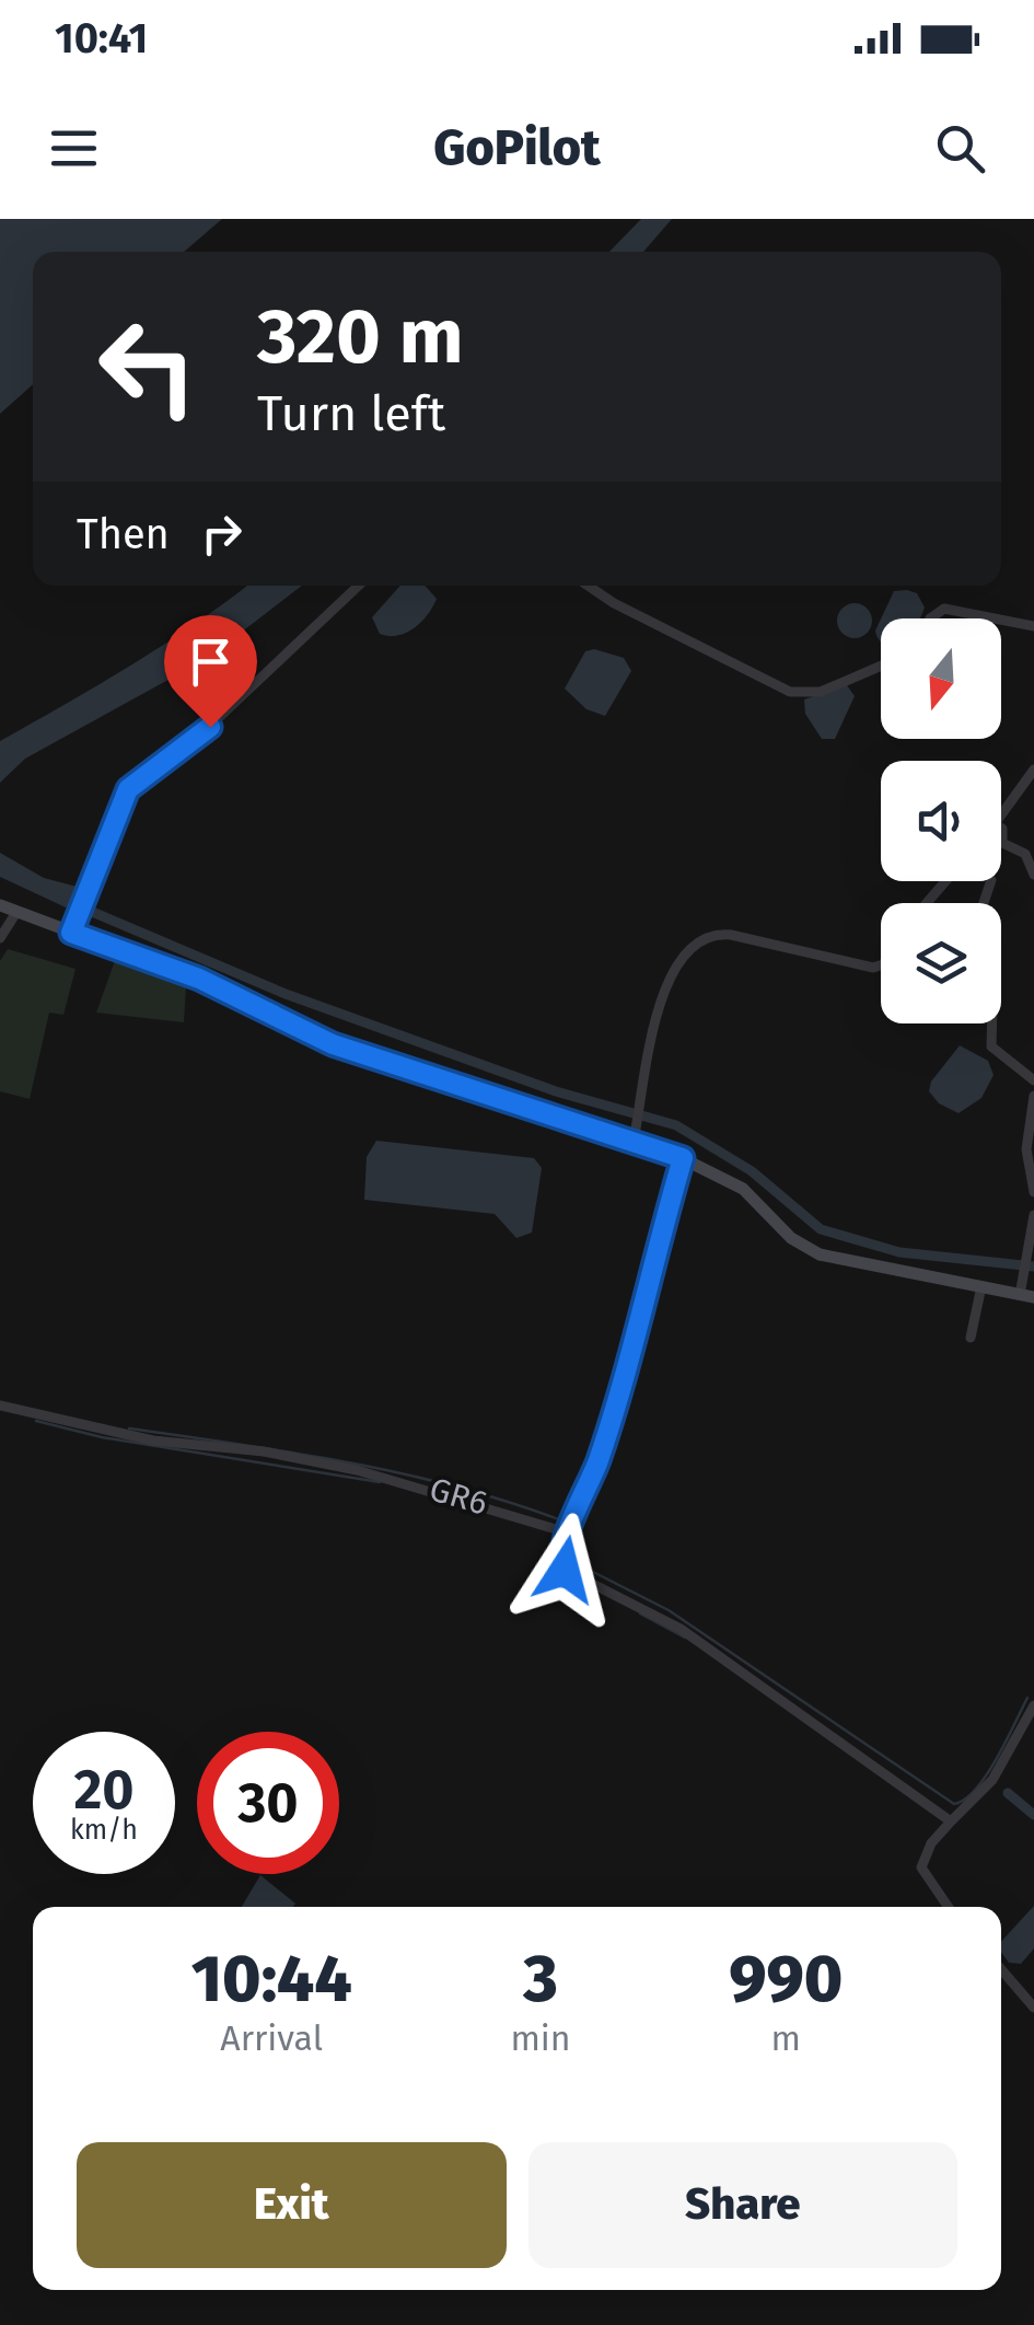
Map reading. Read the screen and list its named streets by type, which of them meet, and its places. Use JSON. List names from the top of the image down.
{
  "streets": {
    "street": ["GR6"]
  },
  "north": "bottom",
  "page": {
    "status": "10:41",
    "header": "GoPilot",
    "turn": ["320 m", "Turn left"],
    "then": "Then",
    "speed": "20 km/h",
    "limit": "30",
    "eta": [
      "10:44",
      "Arrival",
      "3",
      "min",
      "990",
      "m"
    ],
    "buttons": ["Exit", "Share"]
  }
}
